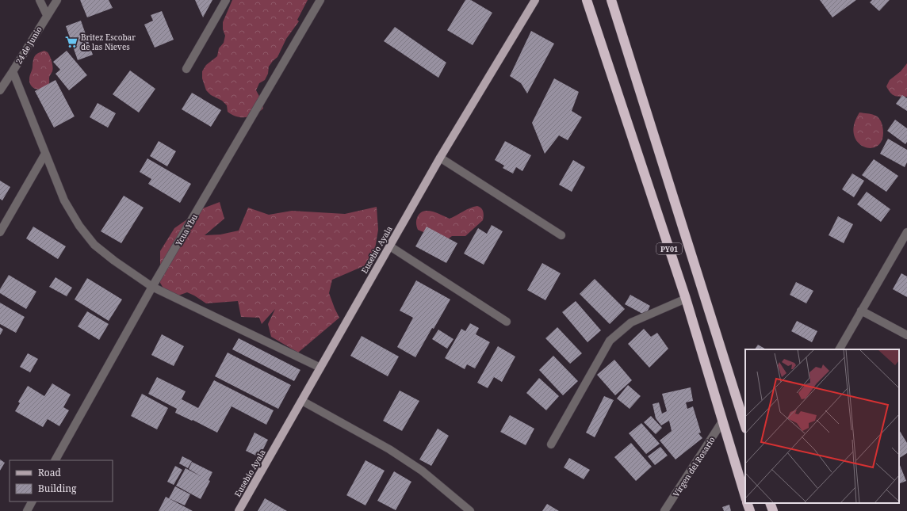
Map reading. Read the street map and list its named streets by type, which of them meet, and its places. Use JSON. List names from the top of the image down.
{
  "streets": {
    "highway": ["PY01"],
    "main road": ["Eusebio Ayala"],
    "street": ["24 de Junio", "Ycua Ybu", "Virgen del Rosario"]
  },
  "crossings": [
    ["PY01", "Virgen del Rosario"]
  ],
  "places": {
    "supermarket": ["Britez Escobar de las Nieves"]
  },
  "legend": ["Road", "Building"]
}
